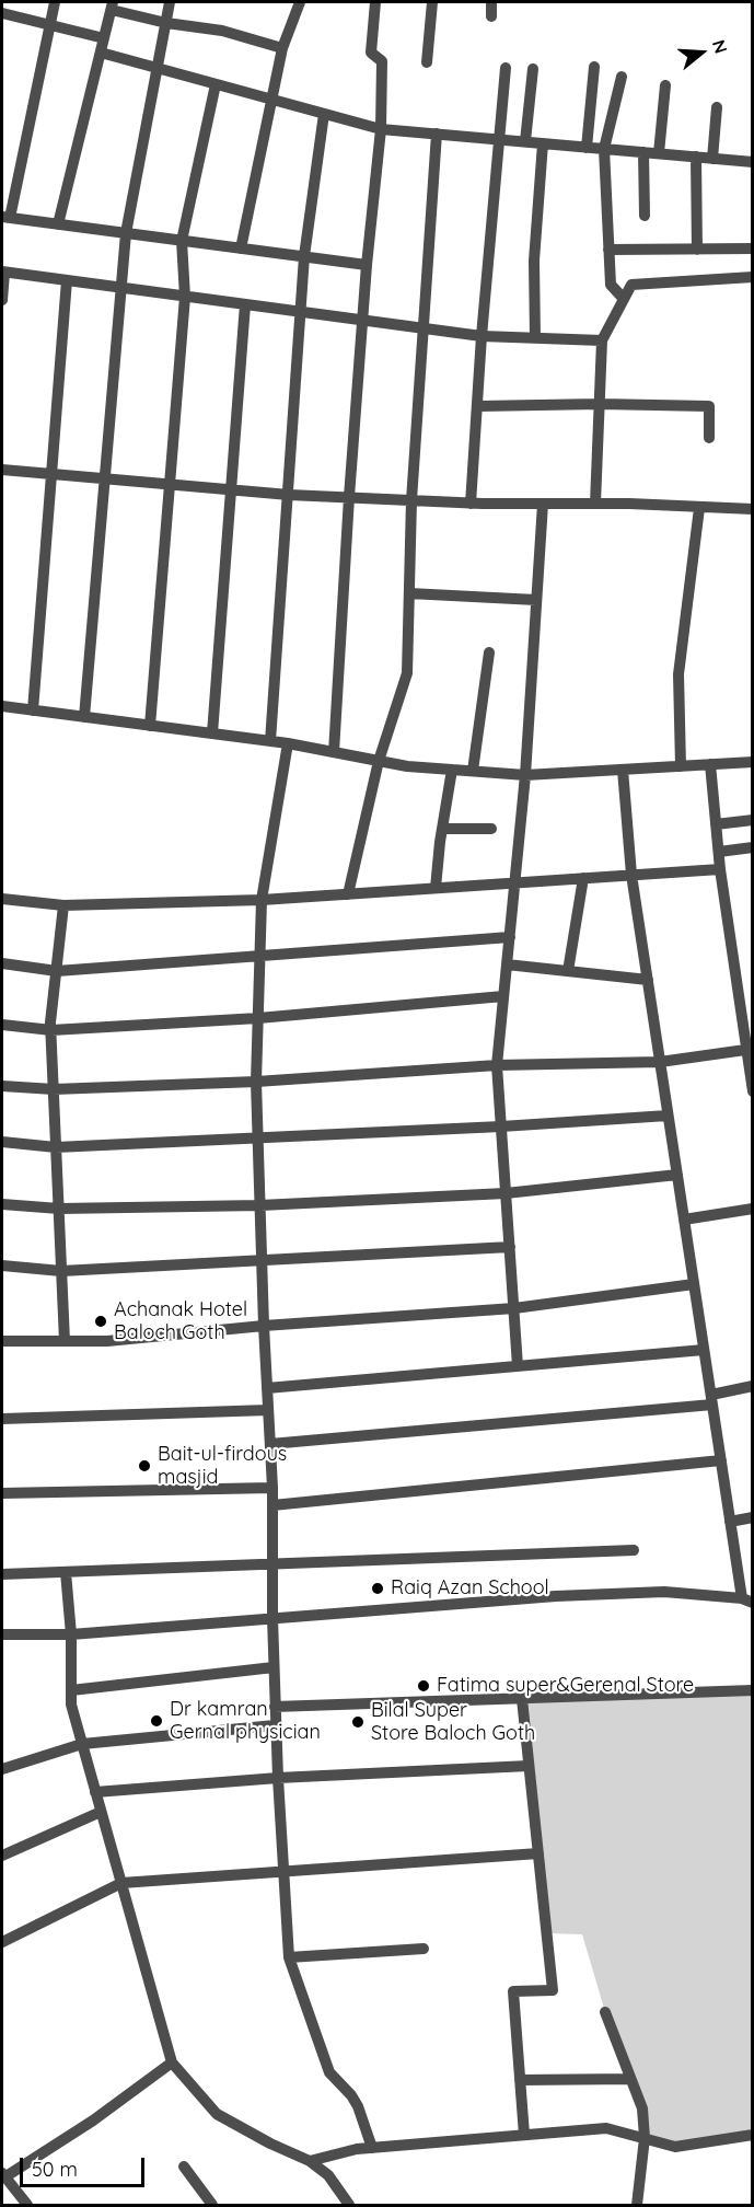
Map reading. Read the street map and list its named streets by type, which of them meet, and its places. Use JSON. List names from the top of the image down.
{
  "places": [
    "Achanak Hotel Baloch Goth",
    "Bait-ul-firdous masjid",
    "Raiq Azan School",
    "Fatima super&Gerenal Store",
    "Dr kamran Gernal physician",
    "Bilal Super Store Baloch Goth"
  ],
  "scale_bar": "50 m",
  "north": "right"
}
